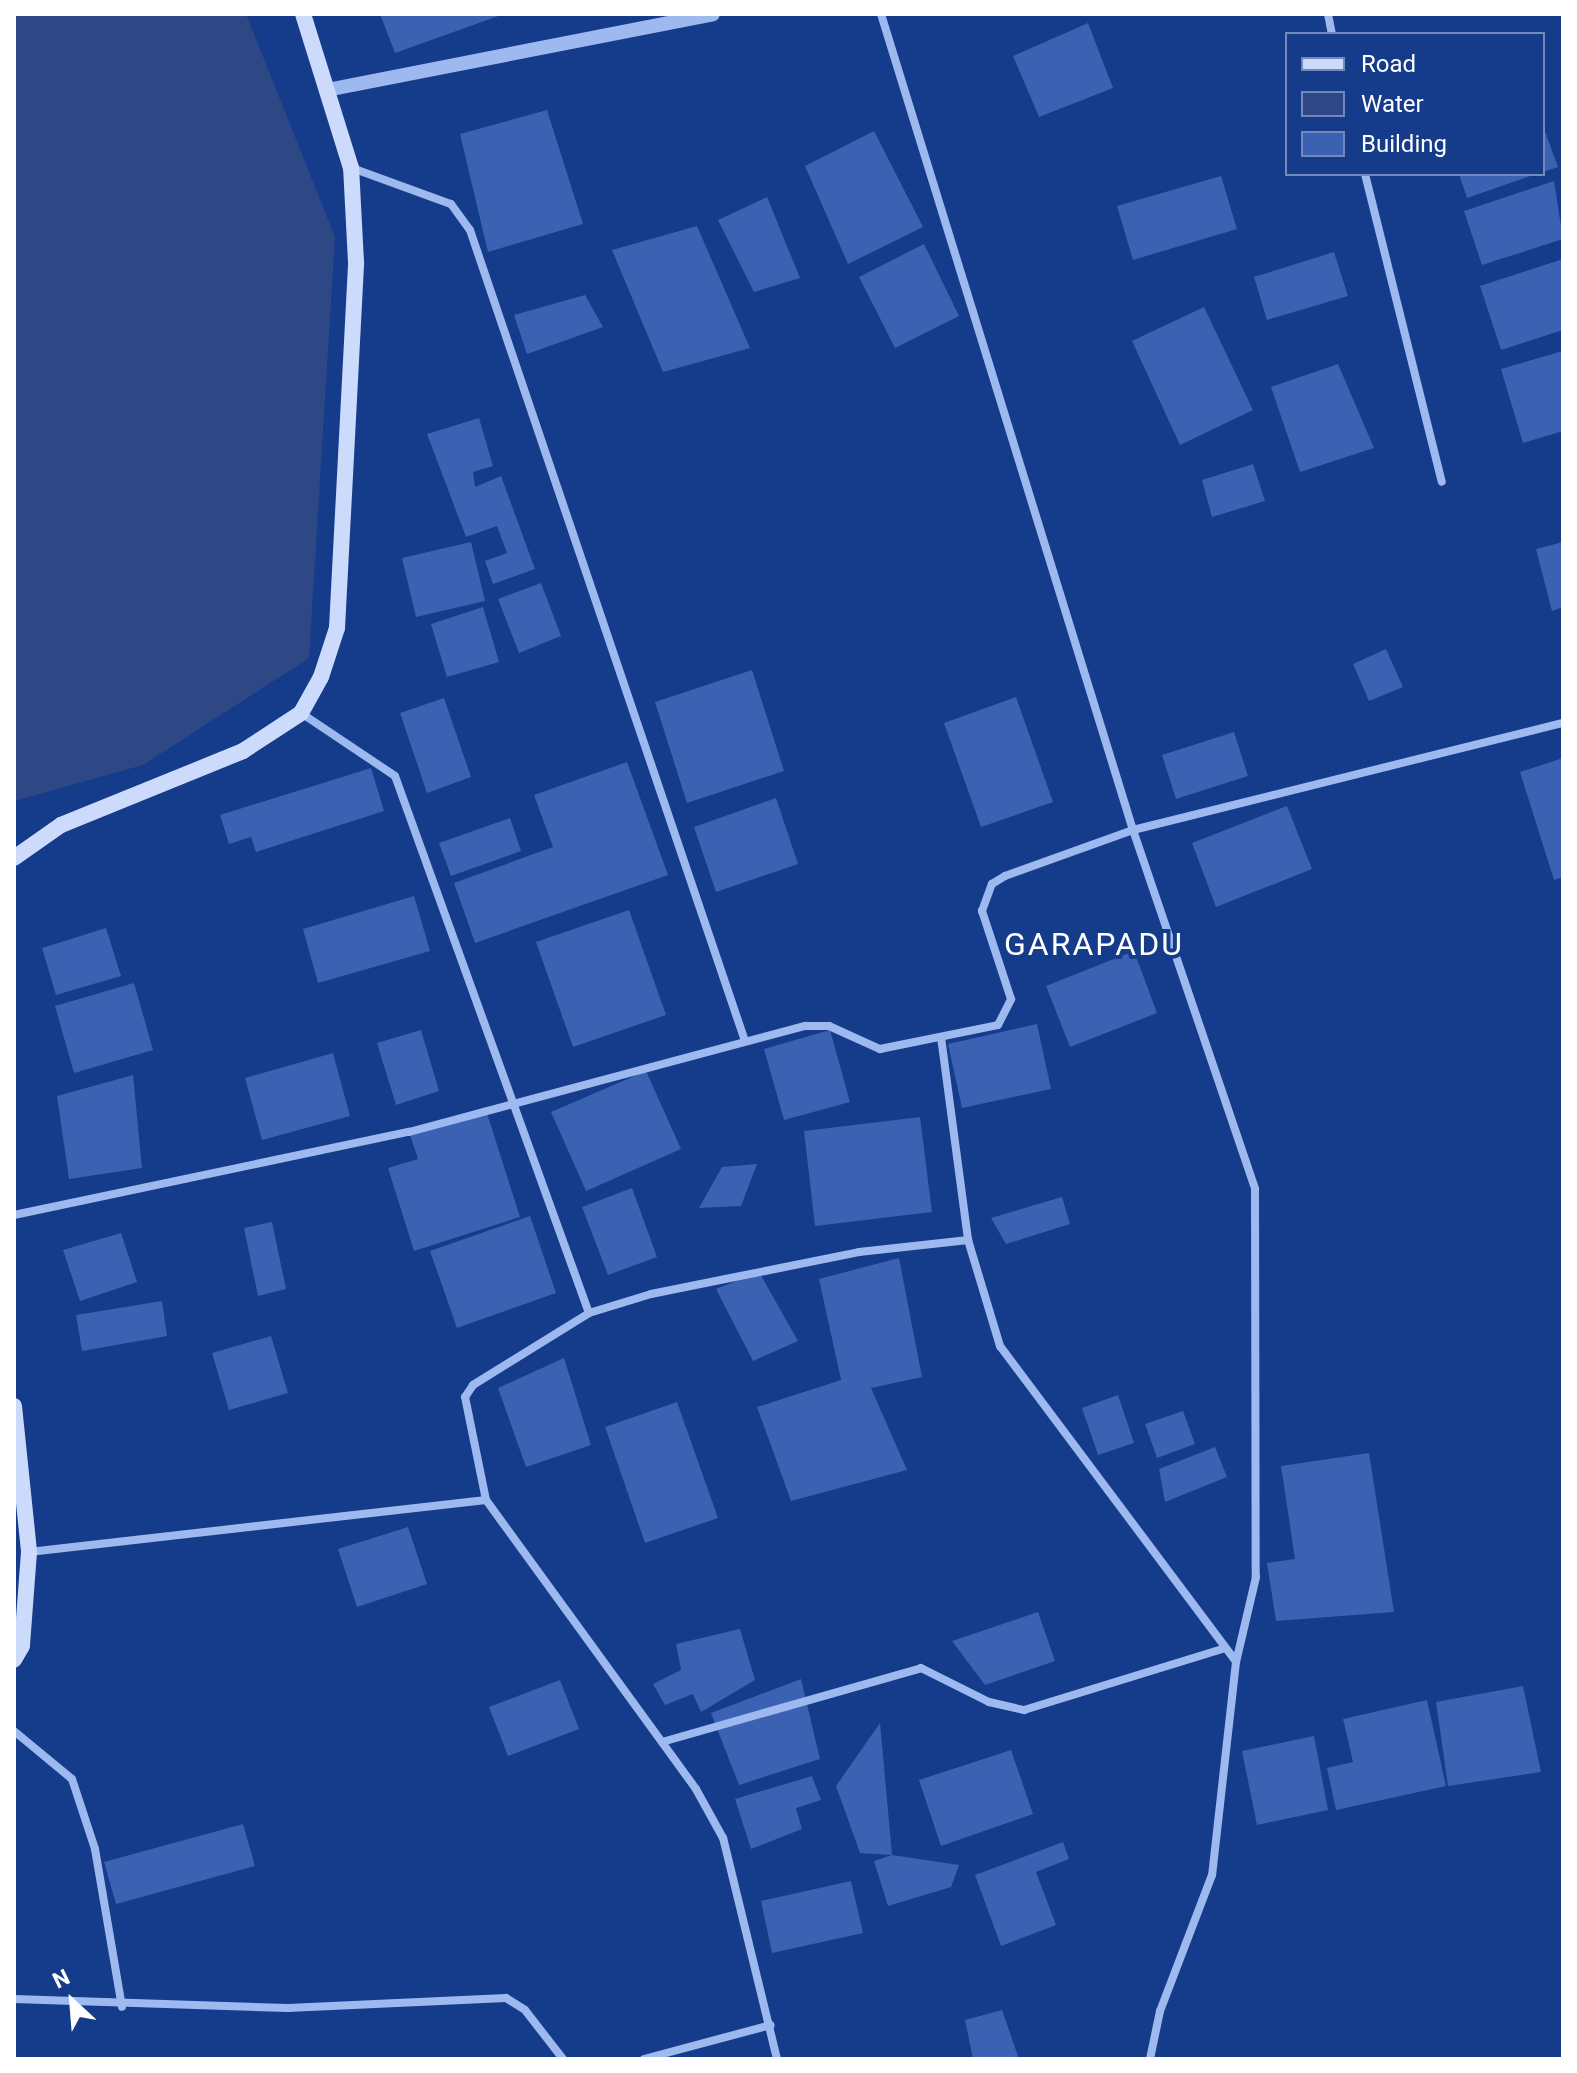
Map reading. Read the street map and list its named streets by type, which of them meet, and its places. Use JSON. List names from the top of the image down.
{
  "districts": ["GARAPADU"],
  "legend": ["Road", "Water", "Building"],
  "north": "top left"
}
